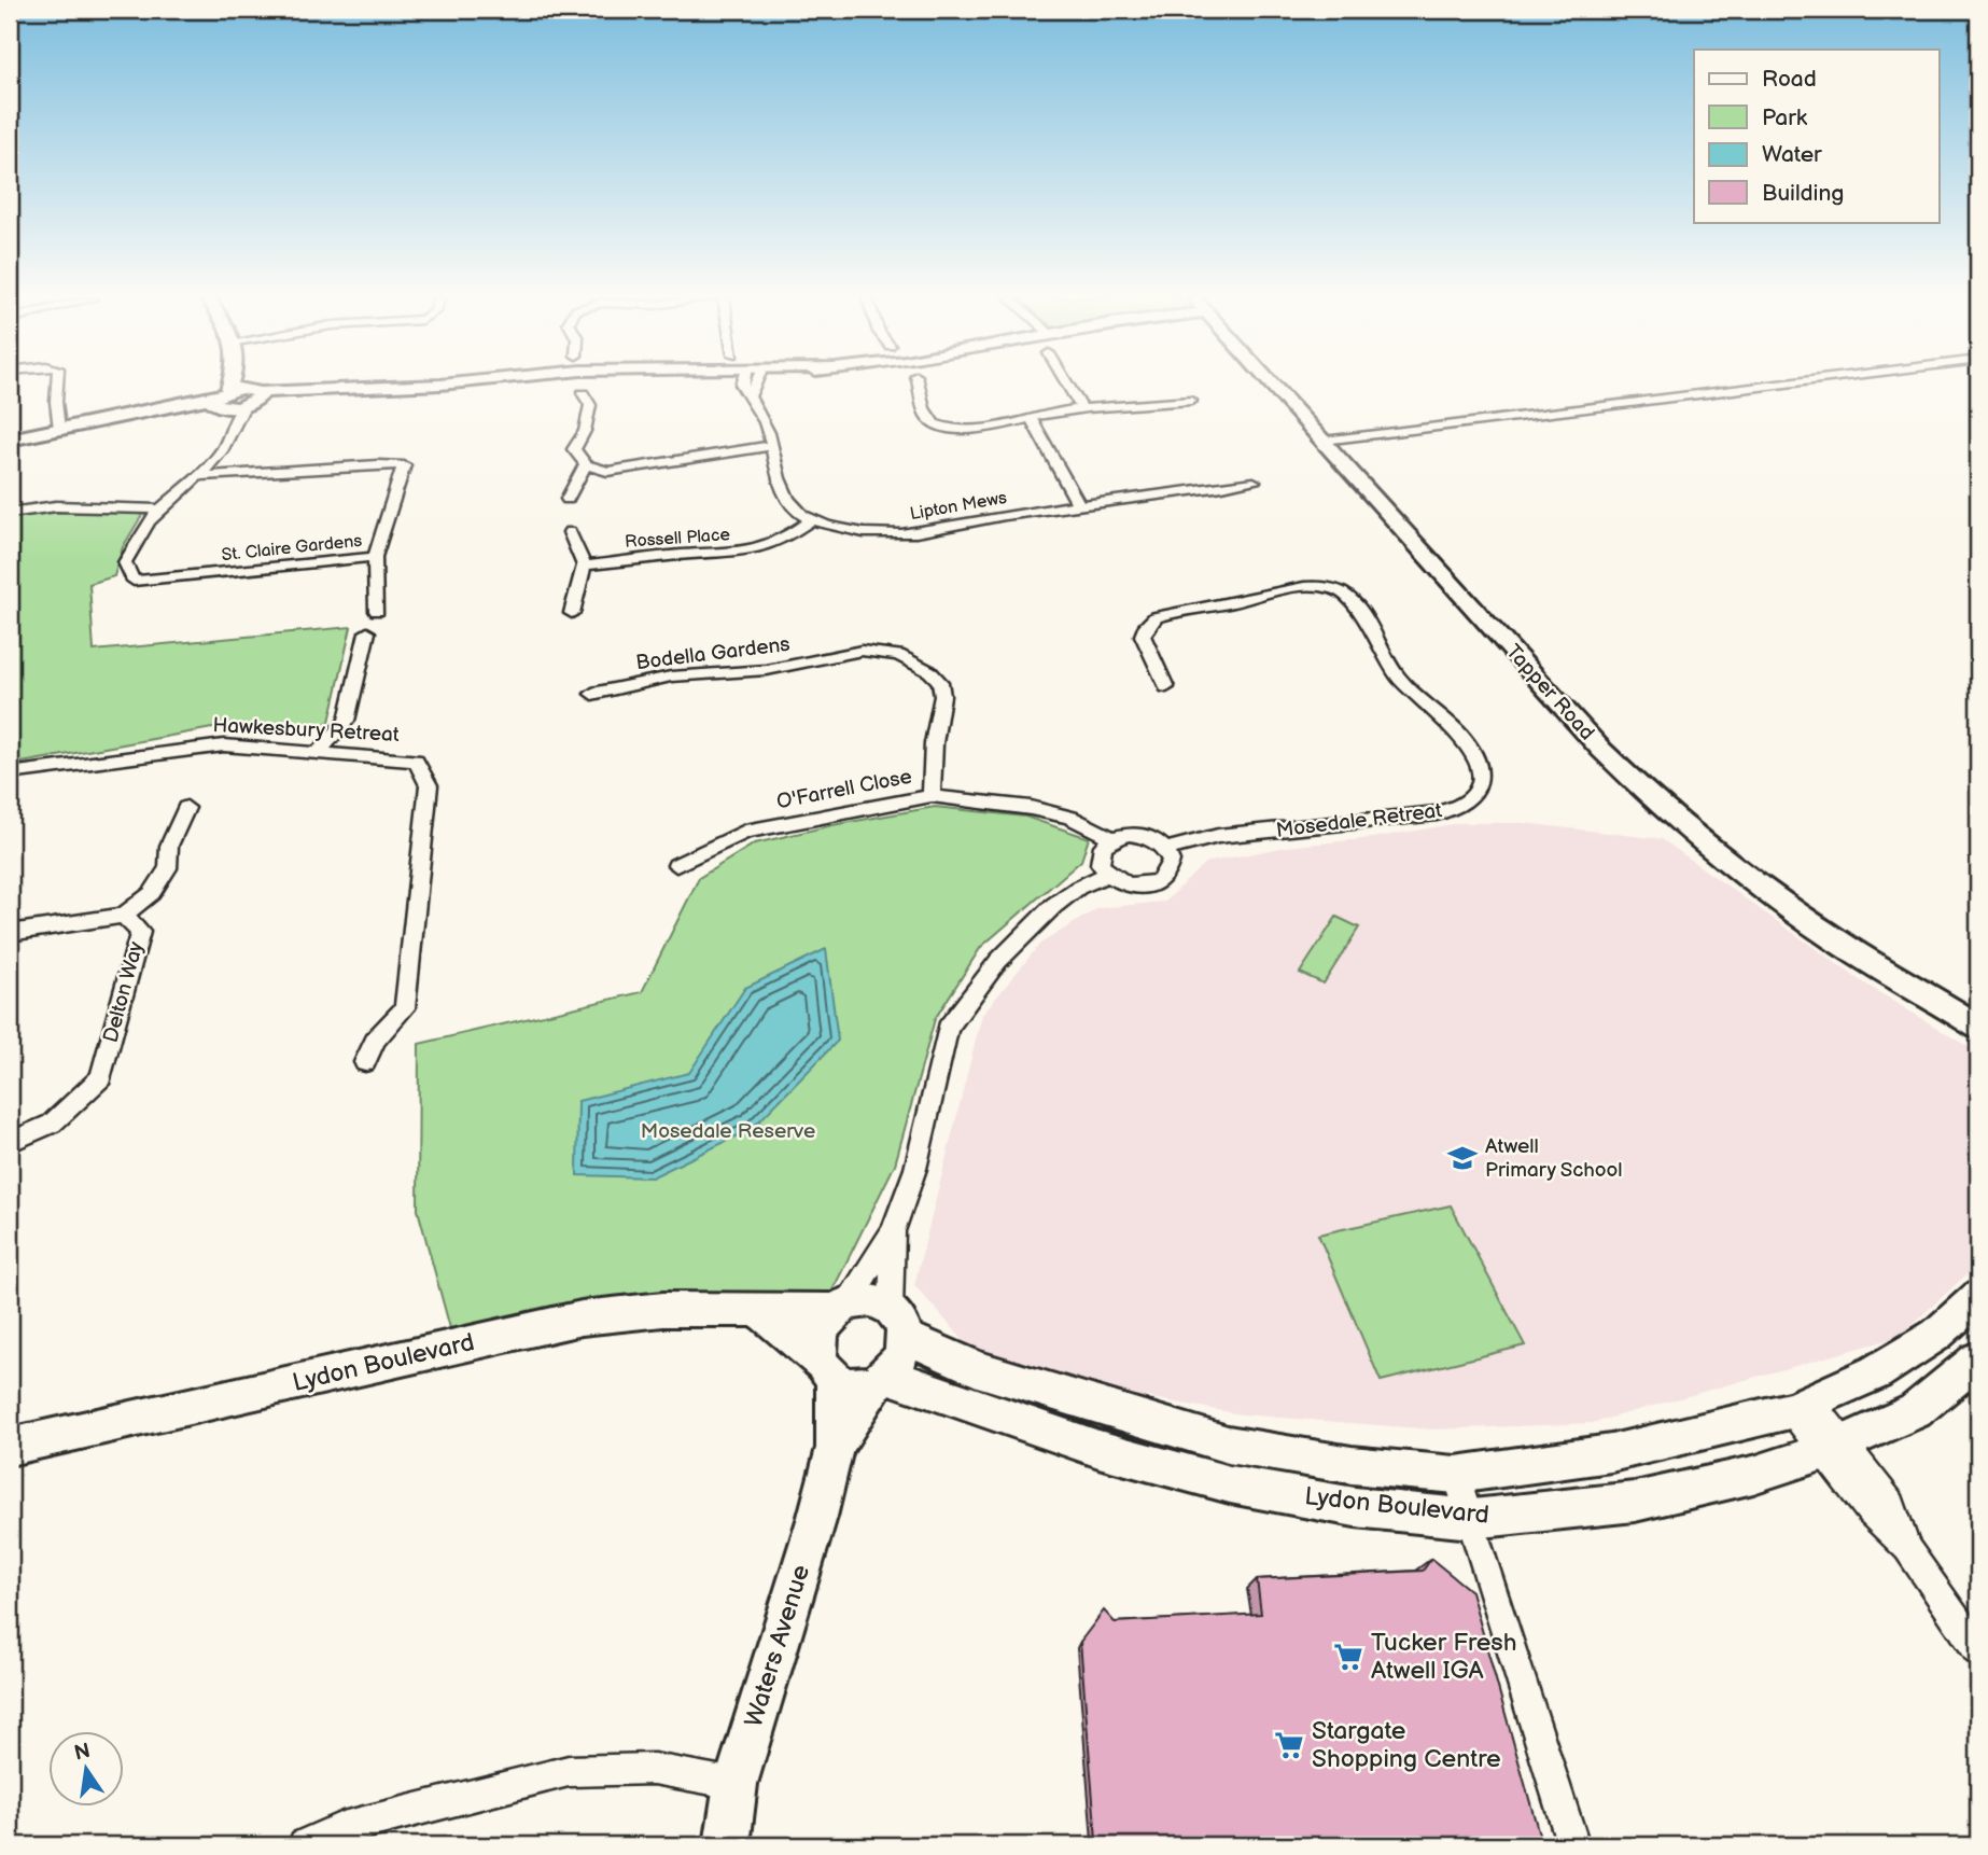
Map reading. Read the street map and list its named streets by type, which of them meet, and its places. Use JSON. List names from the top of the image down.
{
  "streets": {
    "street": [
      "Lipton Mews",
      "Rossell Place",
      "St. Claire Gardens",
      "Bodella Gardens",
      "Tapper Road",
      "Hawkesbury Retreat",
      "O'Farrell Close",
      "Mosedale Retreat",
      "Delton Way",
      "Lydon Boulevard",
      "Waters Avenue"
    ]
  },
  "crossings": [
    ["Lipton Mews", "Rossell Place"],
    ["Bodella Gardens", "O'Farrell Close"],
    ["O'Farrell Close", "Mosedale Retreat"],
    ["Lydon Boulevard", "Waters Avenue"]
  ],
  "parks": ["Mosedale Reserve"],
  "places": {
    "school or university": ["Atwell Primary School"],
    "supermarket": ["Tucker Fresh Atwell IGA", "Stargate Shopping Centre"]
  },
  "legend": [
    "Road",
    "Park",
    "Water",
    "Building"
  ],
  "north": "top"
}
